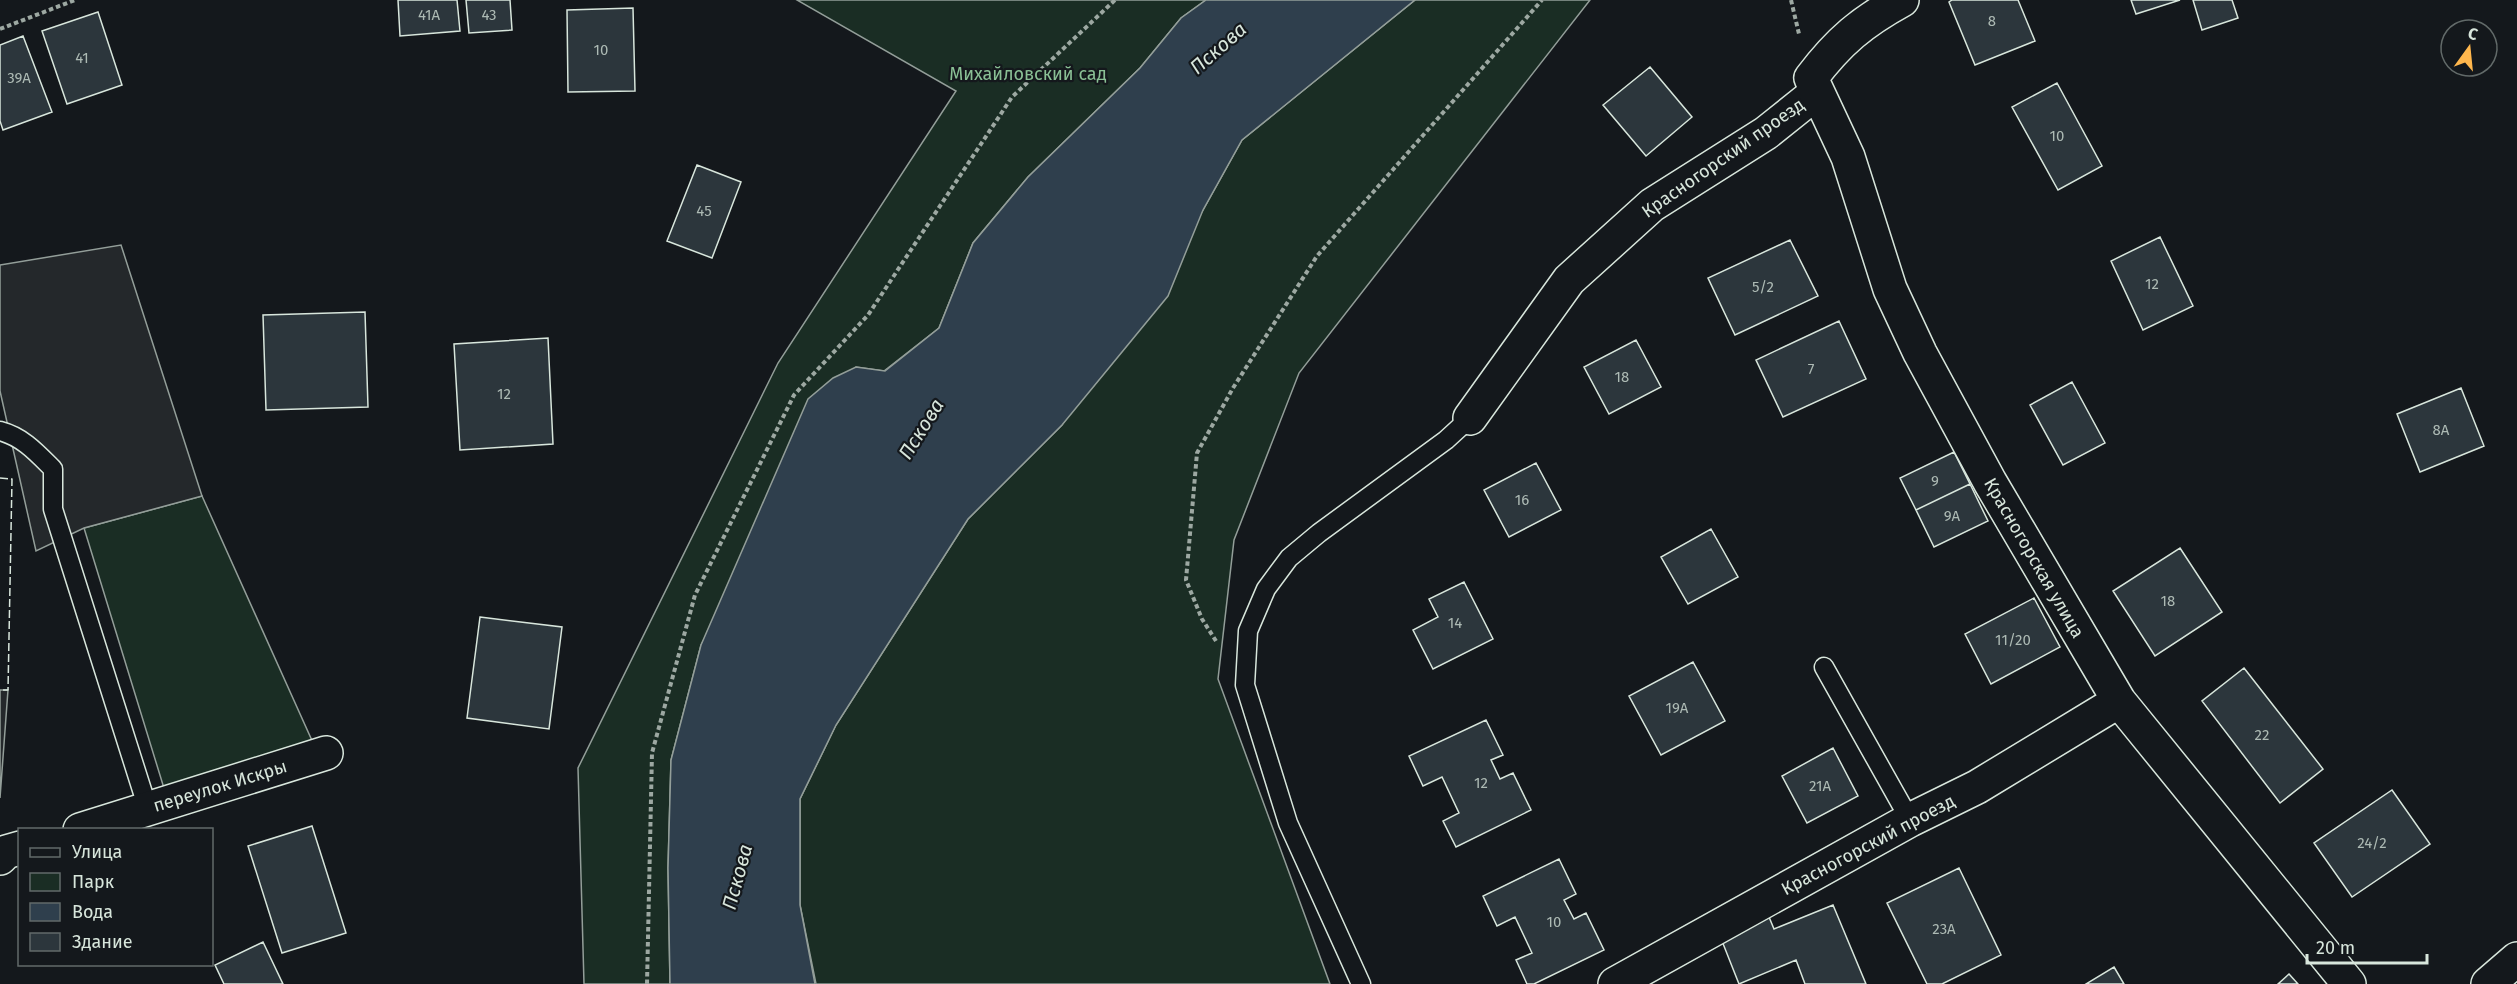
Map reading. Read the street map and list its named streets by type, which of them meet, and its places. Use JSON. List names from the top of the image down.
{
  "streets": {
    "street": ["Красногорский проезд", "Красногорская улица", "переулок Искры"]
  },
  "crossings": [
    ["Красногорский проезд", "Красногорская улица"]
  ],
  "water": ["Пскова"],
  "parks": ["Михайловский сад"],
  "house_numbers": [
    "41А",
    "43",
    "8",
    "10",
    "41",
    "39А",
    "10",
    "45",
    "12",
    "5/2",
    "7",
    "18",
    "12",
    "8А",
    "9",
    "16",
    "9А",
    "18",
    "14",
    "11/20",
    "19А",
    "22",
    "12",
    "21А",
    "24/2",
    "10",
    "23А"
  ],
  "legend": [
    "Улица",
    "Парк",
    "Вода",
    "Здание"
  ],
  "scale_bar": "20 m",
  "north": "top"
}
